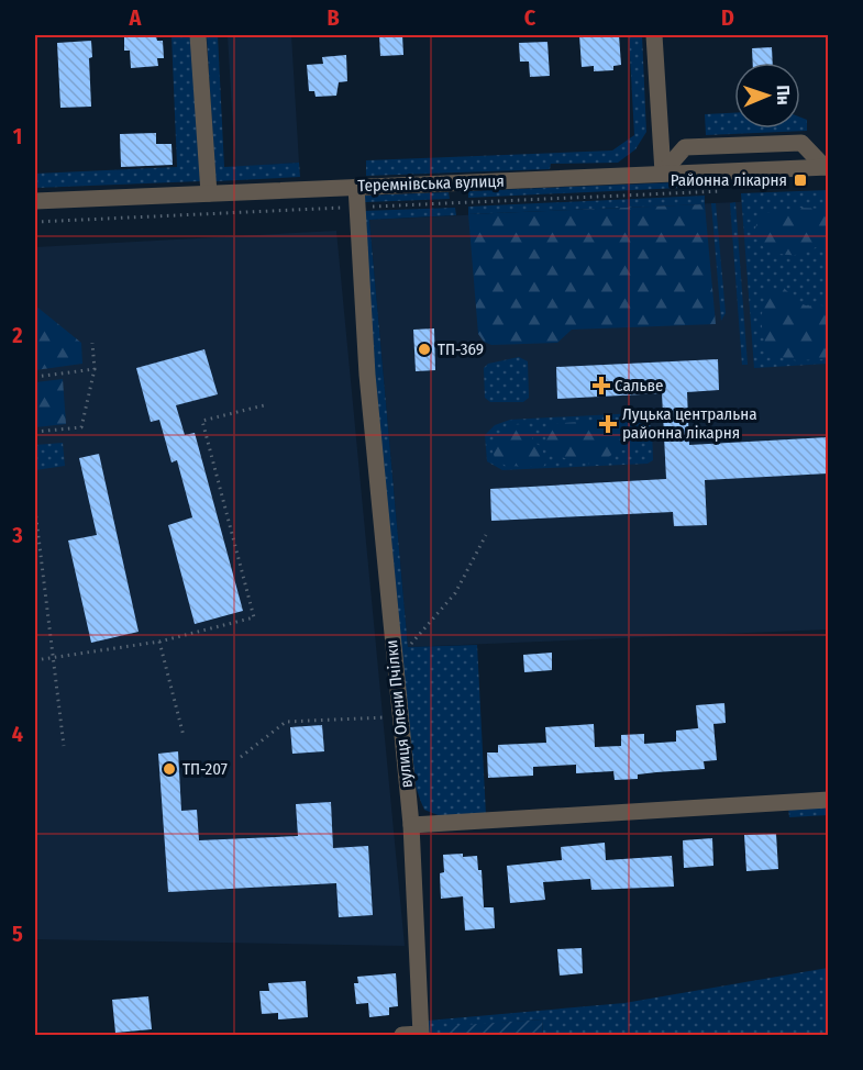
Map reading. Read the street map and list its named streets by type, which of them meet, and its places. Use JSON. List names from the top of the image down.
{
  "streets": {
    "street": ["Теремнівська вулиця", "вулиця Олени Пчілки"]
  },
  "crossings": [
    ["Теремнівська вулиця", "вулиця Олени Пчілки"]
  ],
  "places": {
    "transit": ["Районна лікарня"],
    "other": ["ТП-369", "ТП-207"],
    "health": ["Сальве", "Луцька центральна районна лікарня"]
  },
  "north": "right",
  "grid": {
    "columns": [
      "A",
      "B",
      "C",
      "D"
    ],
    "rows": [
      "1",
      "2",
      "3",
      "4",
      "5"
    ]
  }
}
